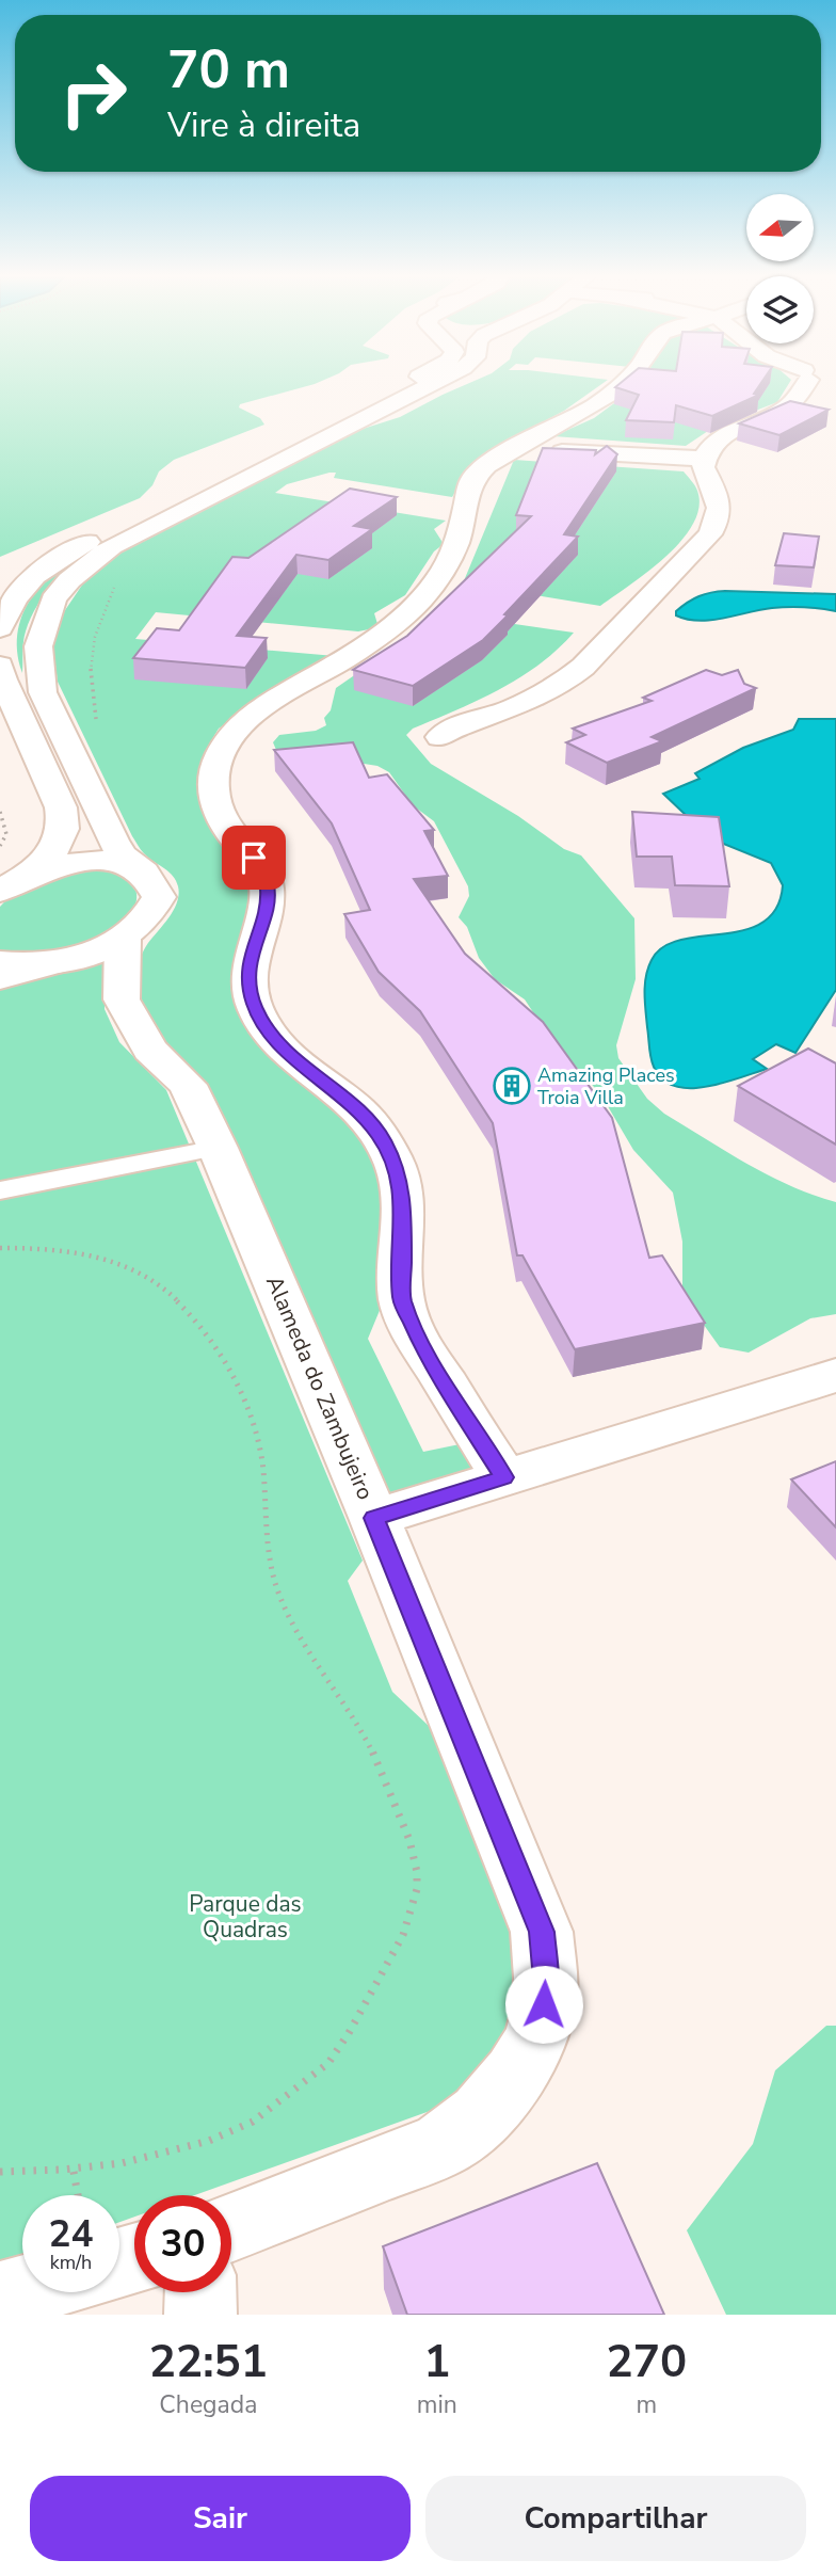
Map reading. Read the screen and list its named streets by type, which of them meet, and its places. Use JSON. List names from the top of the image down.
{
  "streets": {
    "street": ["Alameda do Zambujeiro"]
  },
  "parks": ["Parque das Quadras"],
  "places": {
    "building": ["Amazing Places Troia Villa"]
  },
  "north": "left",
  "page": {
    "turn": ["70 m", "Vire à direita"],
    "speed": "24 km/h",
    "limit": "30",
    "eta": [
      "22:51",
      "Chegada",
      "1",
      "min",
      "270",
      "m"
    ],
    "buttons": ["Sair", "Compartilhar"]
  }
}
